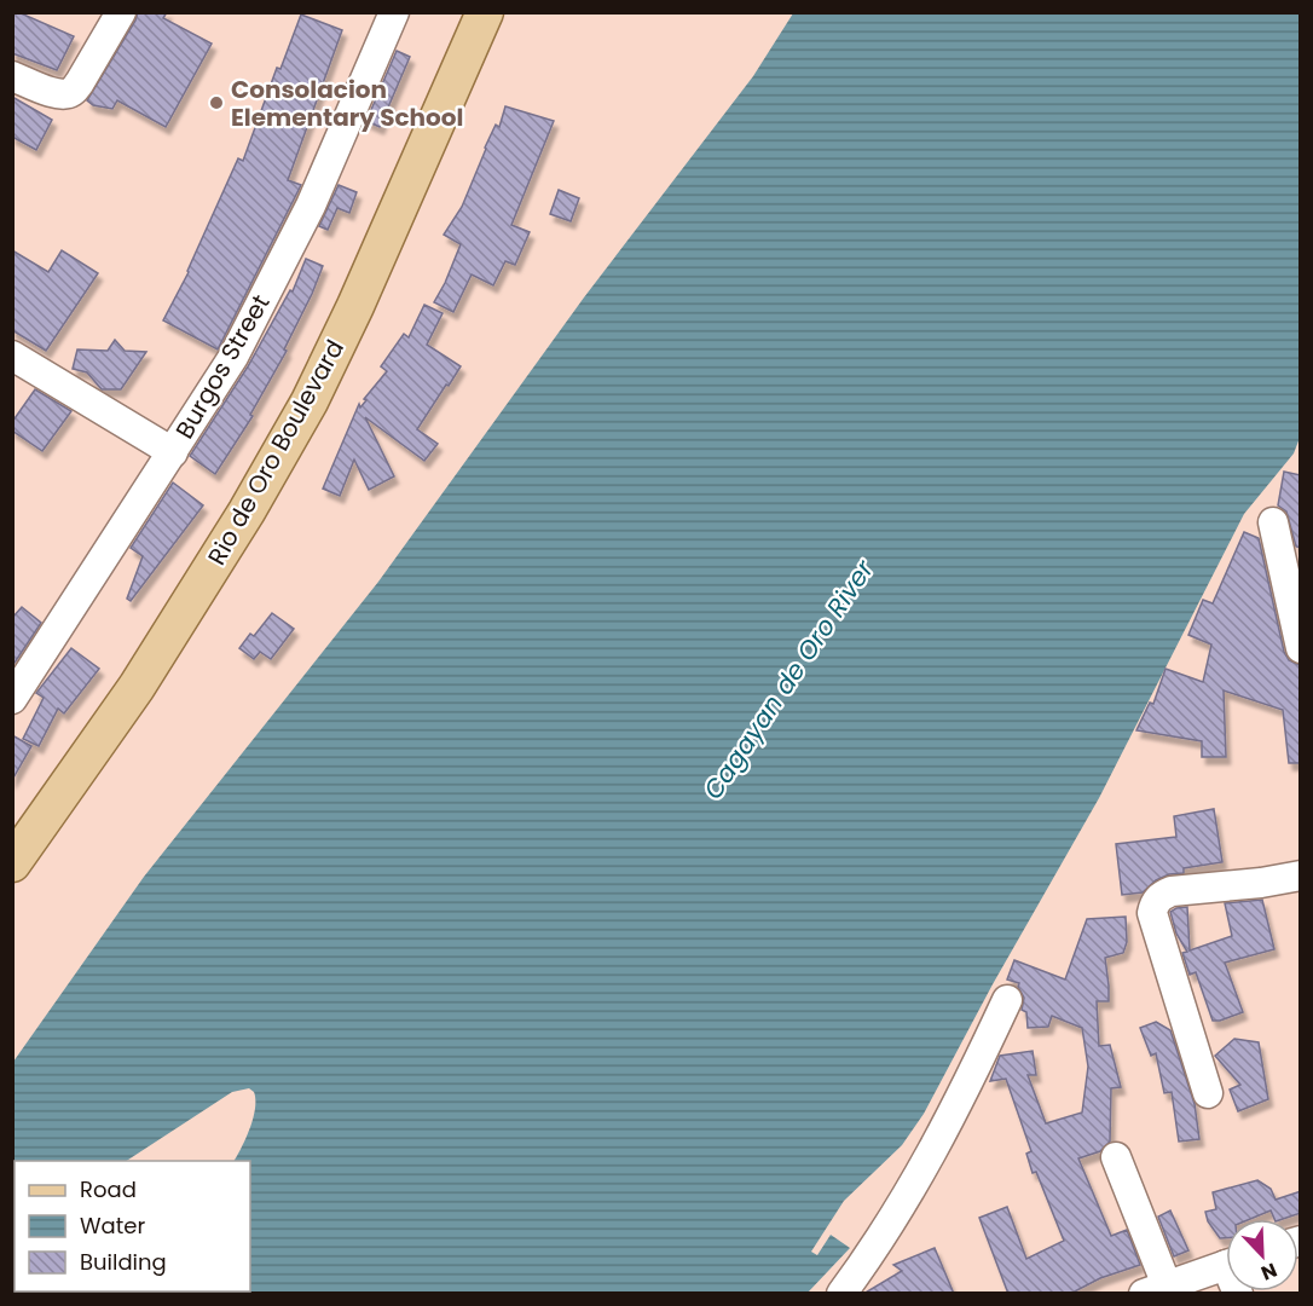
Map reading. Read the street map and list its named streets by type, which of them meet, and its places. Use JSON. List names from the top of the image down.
{
  "streets": {
    "main road": ["Rio de Oro Boulevard"],
    "street": ["Burgos Street"]
  },
  "water": ["Cagayan de Oro River"],
  "places": ["Consolacion Elementary School"],
  "legend": ["Road", "Water", "Building"],
  "north": "bottom right"
}
